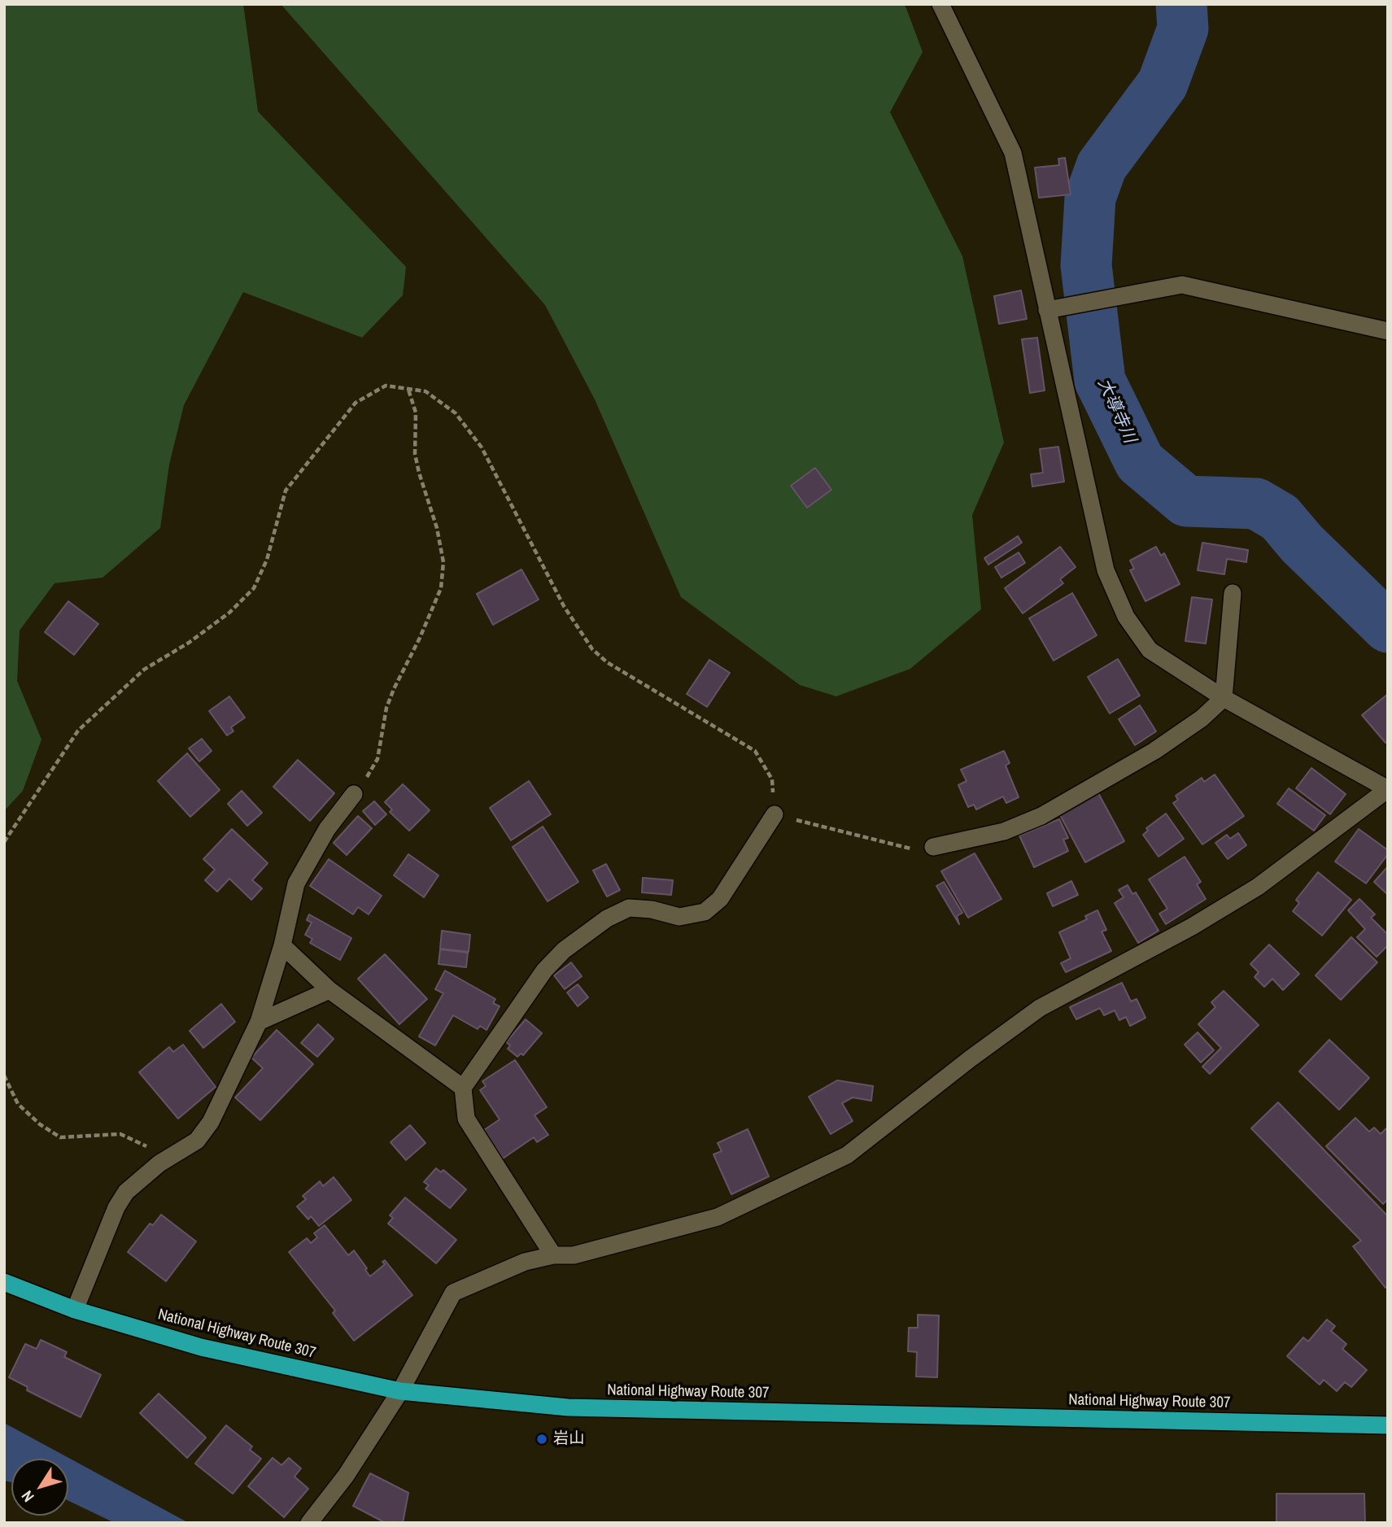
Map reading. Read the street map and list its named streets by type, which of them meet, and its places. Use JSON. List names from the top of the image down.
{
  "streets": {
    "highway": ["National Highway Route 307"]
  },
  "water": ["大導寺川"],
  "places": ["岩山"],
  "north": "bottom left"
}
